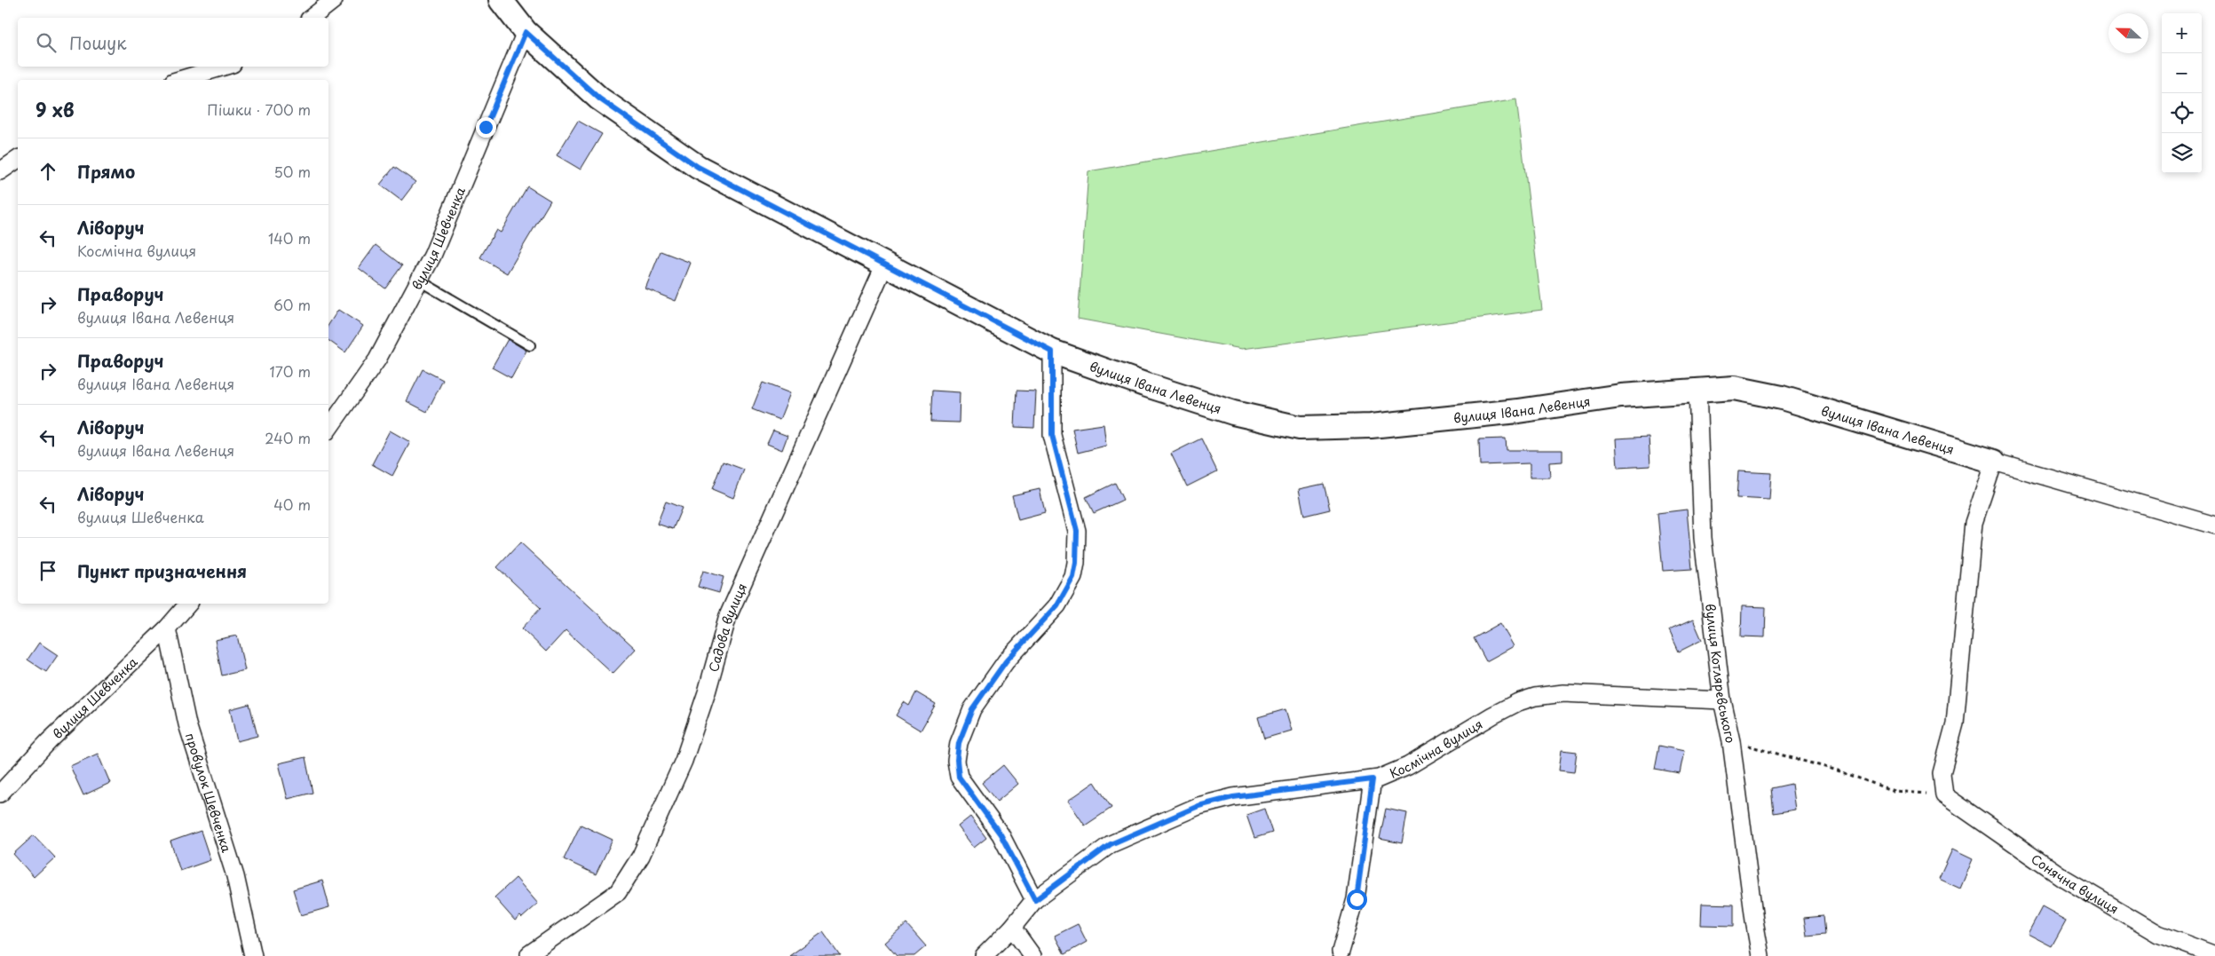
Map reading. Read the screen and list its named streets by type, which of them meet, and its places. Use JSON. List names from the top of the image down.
{
  "streets": {
    "street": [
      "вулиця Шевченка",
      "вулиця Івана Левенця",
      "Садова вулиця",
      "вулиця Котляревського",
      "Космічна вулиця",
      "провулок Шевченка",
      "Сонячна вулиця"
    ]
  },
  "crossings": [
    ["вулиця Шевченка", "вулиця Івана Левенця"],
    ["вулиця Шевченка", "провулок Шевченка"],
    ["вулиця Івана Левенця", "Садова вулиця"],
    ["вулиця Івана Левенця", "вулиця Котляревського"],
    ["вулиця Котляревського", "Космічна вулиця"]
  ],
  "north": "left",
  "page": {
    "map_buttons": ["+", "−"],
    "search": "Пошук",
    "heading": ["9 хв", "Пішки · 700 m"],
    "list": [
      ["Прямо", "50 m"],
      ["Ліворуч", "Космічна вулиця", "140 m"],
      ["Праворуч", "вулиця Івана Левенця", "60 m"],
      ["Праворуч", "вулиця Івана Левенця", "170 m"],
      ["Ліворуч", "вулиця Івана Левенця", "240 m"],
      ["Ліворуч", "вулиця Шевченка", "40 m"],
      "Пункт призначення"
    ]
  }
}
